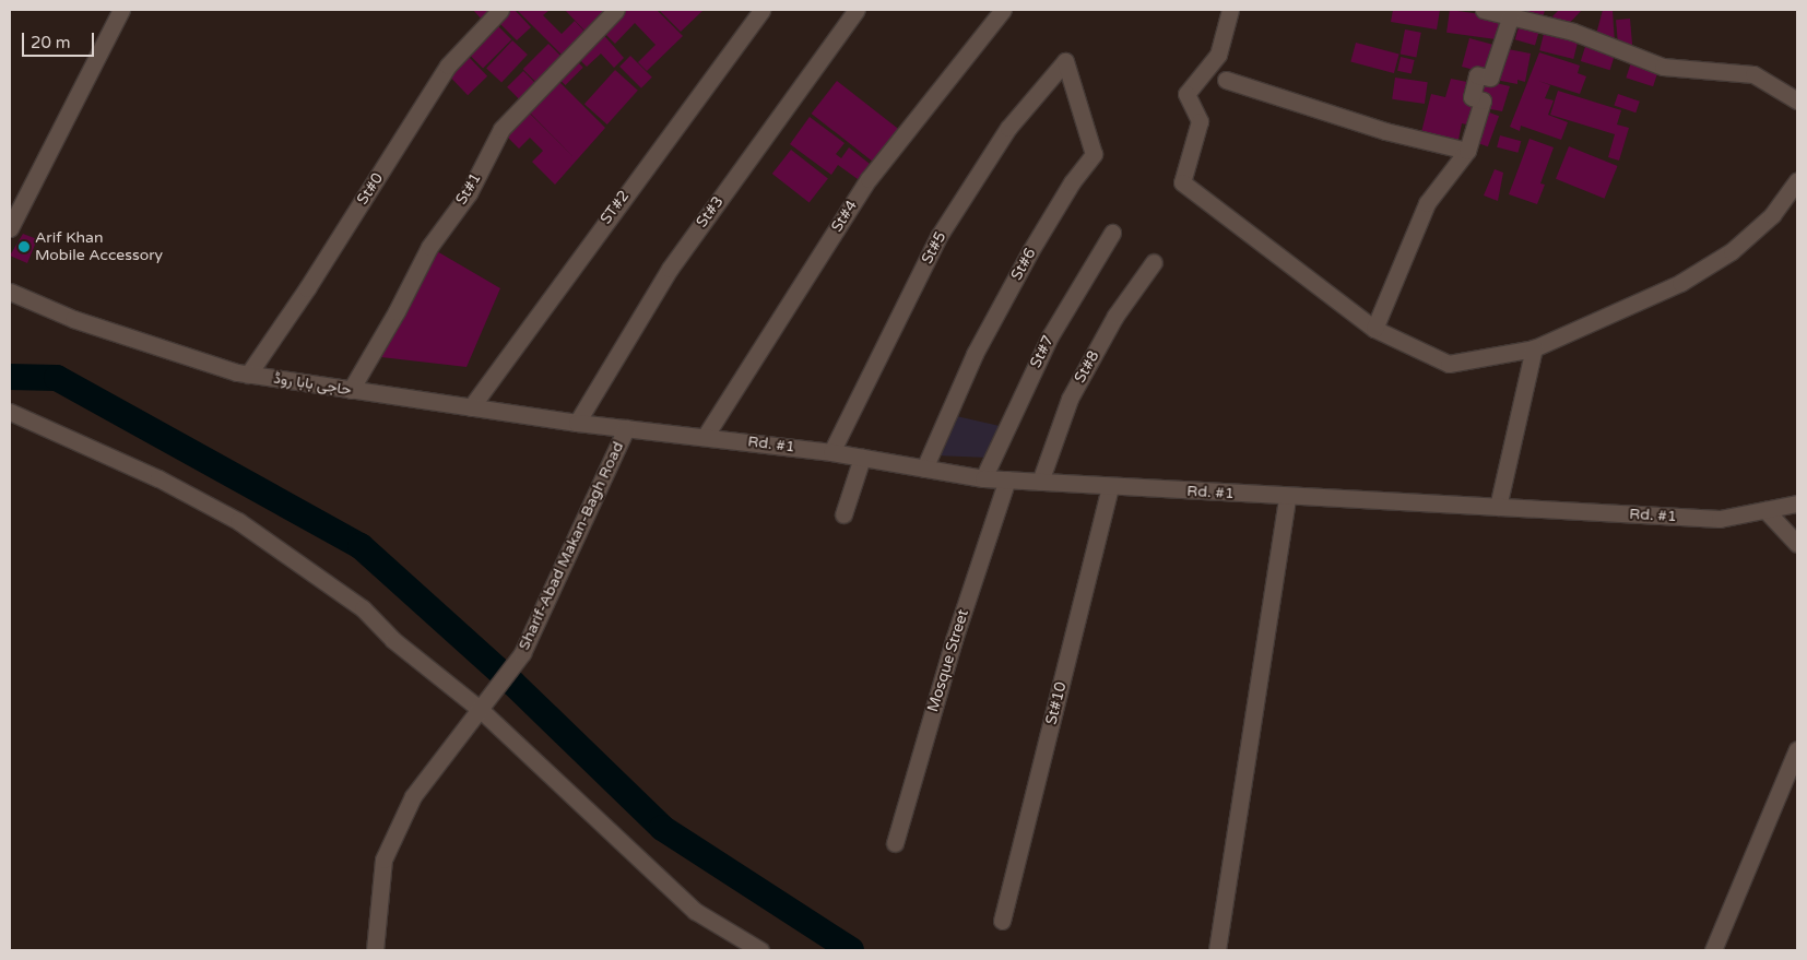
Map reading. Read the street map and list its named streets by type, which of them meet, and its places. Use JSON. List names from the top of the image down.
{
  "streets": {
    "street": [
      "St#0",
      "St#1",
      "ST#2",
      "St#3",
      "St#4",
      "St#5",
      "St#6",
      "St#7",
      "St#8",
      "حاجی بابا روڈ",
      "Rd. #1",
      "Sharif-Abad Makan-Bagh Road",
      "Mosque Street",
      "St#10"
    ]
  },
  "crossings": [
    ["St#0", "حاجی بابا روڈ"],
    ["St#1", "حاجی بابا روڈ"],
    ["ST#2", "حاجی بابا روڈ"],
    ["St#3", "حاجی بابا روڈ"],
    ["St#4", "Rd. #1"],
    ["St#5", "St#6"],
    ["St#5", "Rd. #1"],
    ["St#6", "Rd. #1"],
    ["St#7", "Rd. #1"],
    ["St#8", "Rd. #1"],
    ["حاجی بابا روڈ", "Rd. #1"],
    ["حاجی بابا روڈ", "Sharif-Abad Makan-Bagh Road"],
    ["Rd. #1", "Sharif-Abad Makan-Bagh Road"],
    ["Rd. #1", "Mosque Street"],
    ["Rd. #1", "St#10"]
  ],
  "places": ["Arif Khan Mobile Accessory"],
  "scale_bar": "20 m"
}
